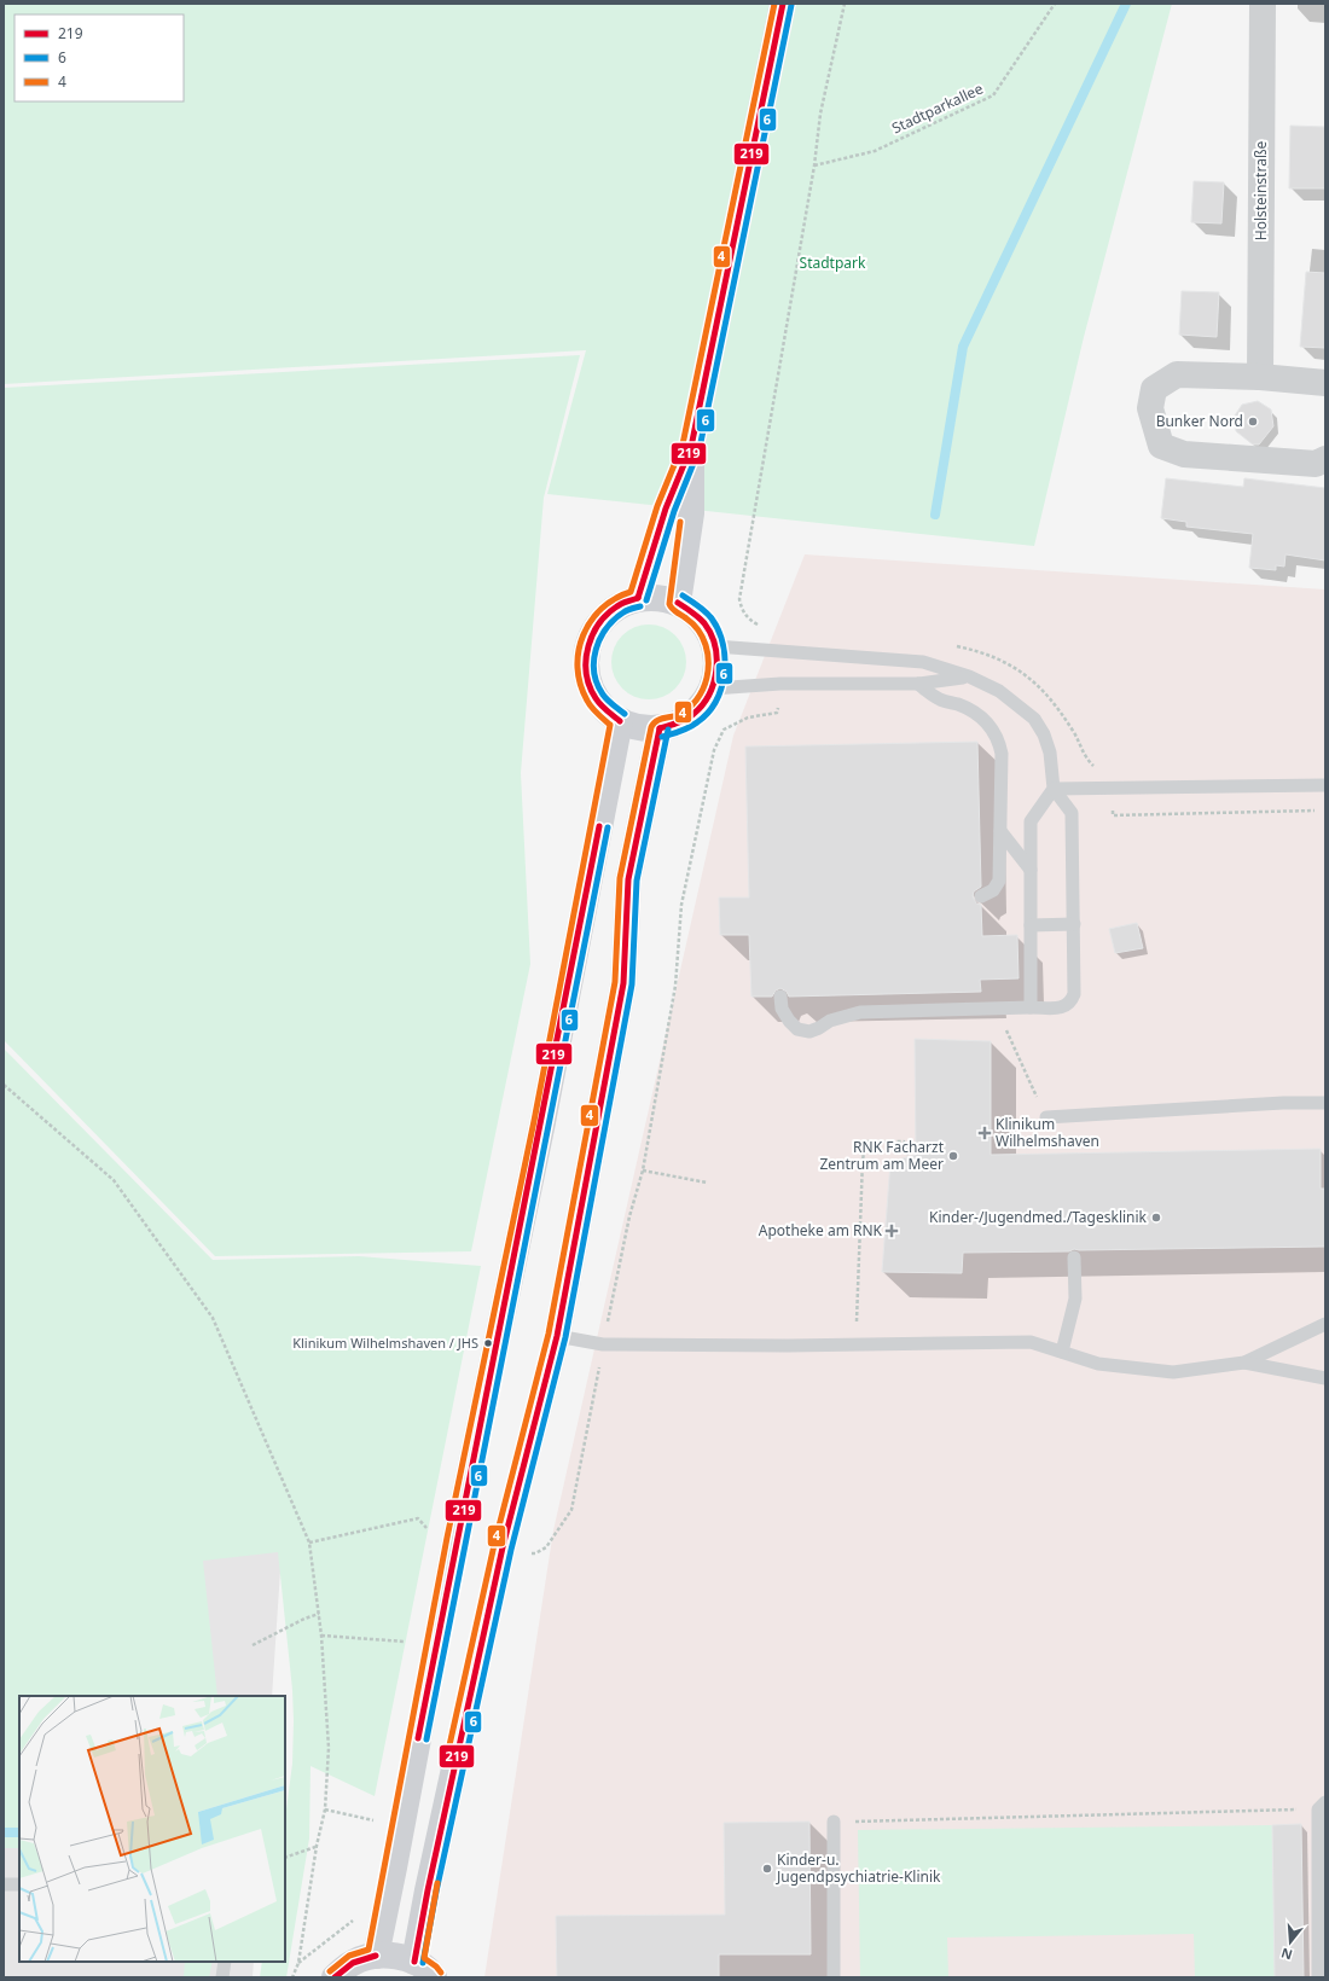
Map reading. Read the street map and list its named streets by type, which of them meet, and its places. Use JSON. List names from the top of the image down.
{
  "streets": {
    "street": ["Holsteinstraße"],
    "path": ["Stadtparkallee"]
  },
  "parks": ["Stadtpark"],
  "places": {
    "other": [
      "Bunker Nord",
      "RNK Facharzt Zentrum am Meer",
      "Kinder-/Jugendmed./Tagesklinik",
      "Klinikum Wilhelmshaven / JHS",
      "Kinder-u. Jugendpsychiatrie-Klinik"
    ],
    "health": ["Klinikum Wilhelmshaven", "Apotheke am RNK"]
  },
  "lines": ["transit line 219", "transit line 4", "transit line 6"],
  "legend": ["219", "6", "4"],
  "north": "bottom"
}
